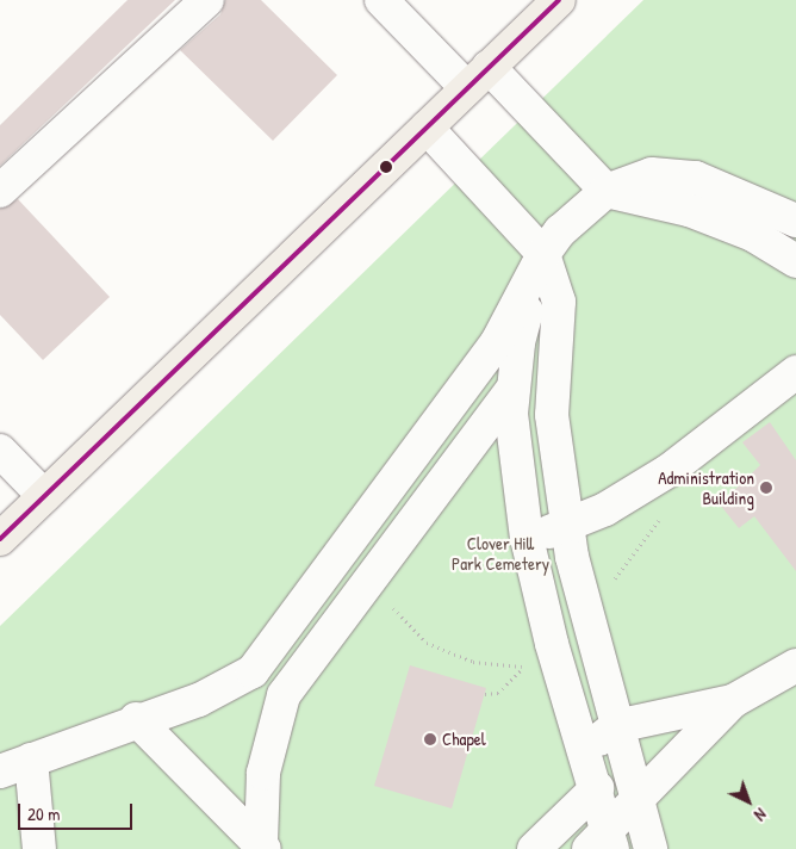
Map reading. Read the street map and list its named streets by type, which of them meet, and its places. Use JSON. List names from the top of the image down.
{
  "parks": ["Clover Hill Park Cemetery"],
  "places": ["Administration Building", "Chapel"],
  "scale_bar": "20 m",
  "north": "bottom right"
}
